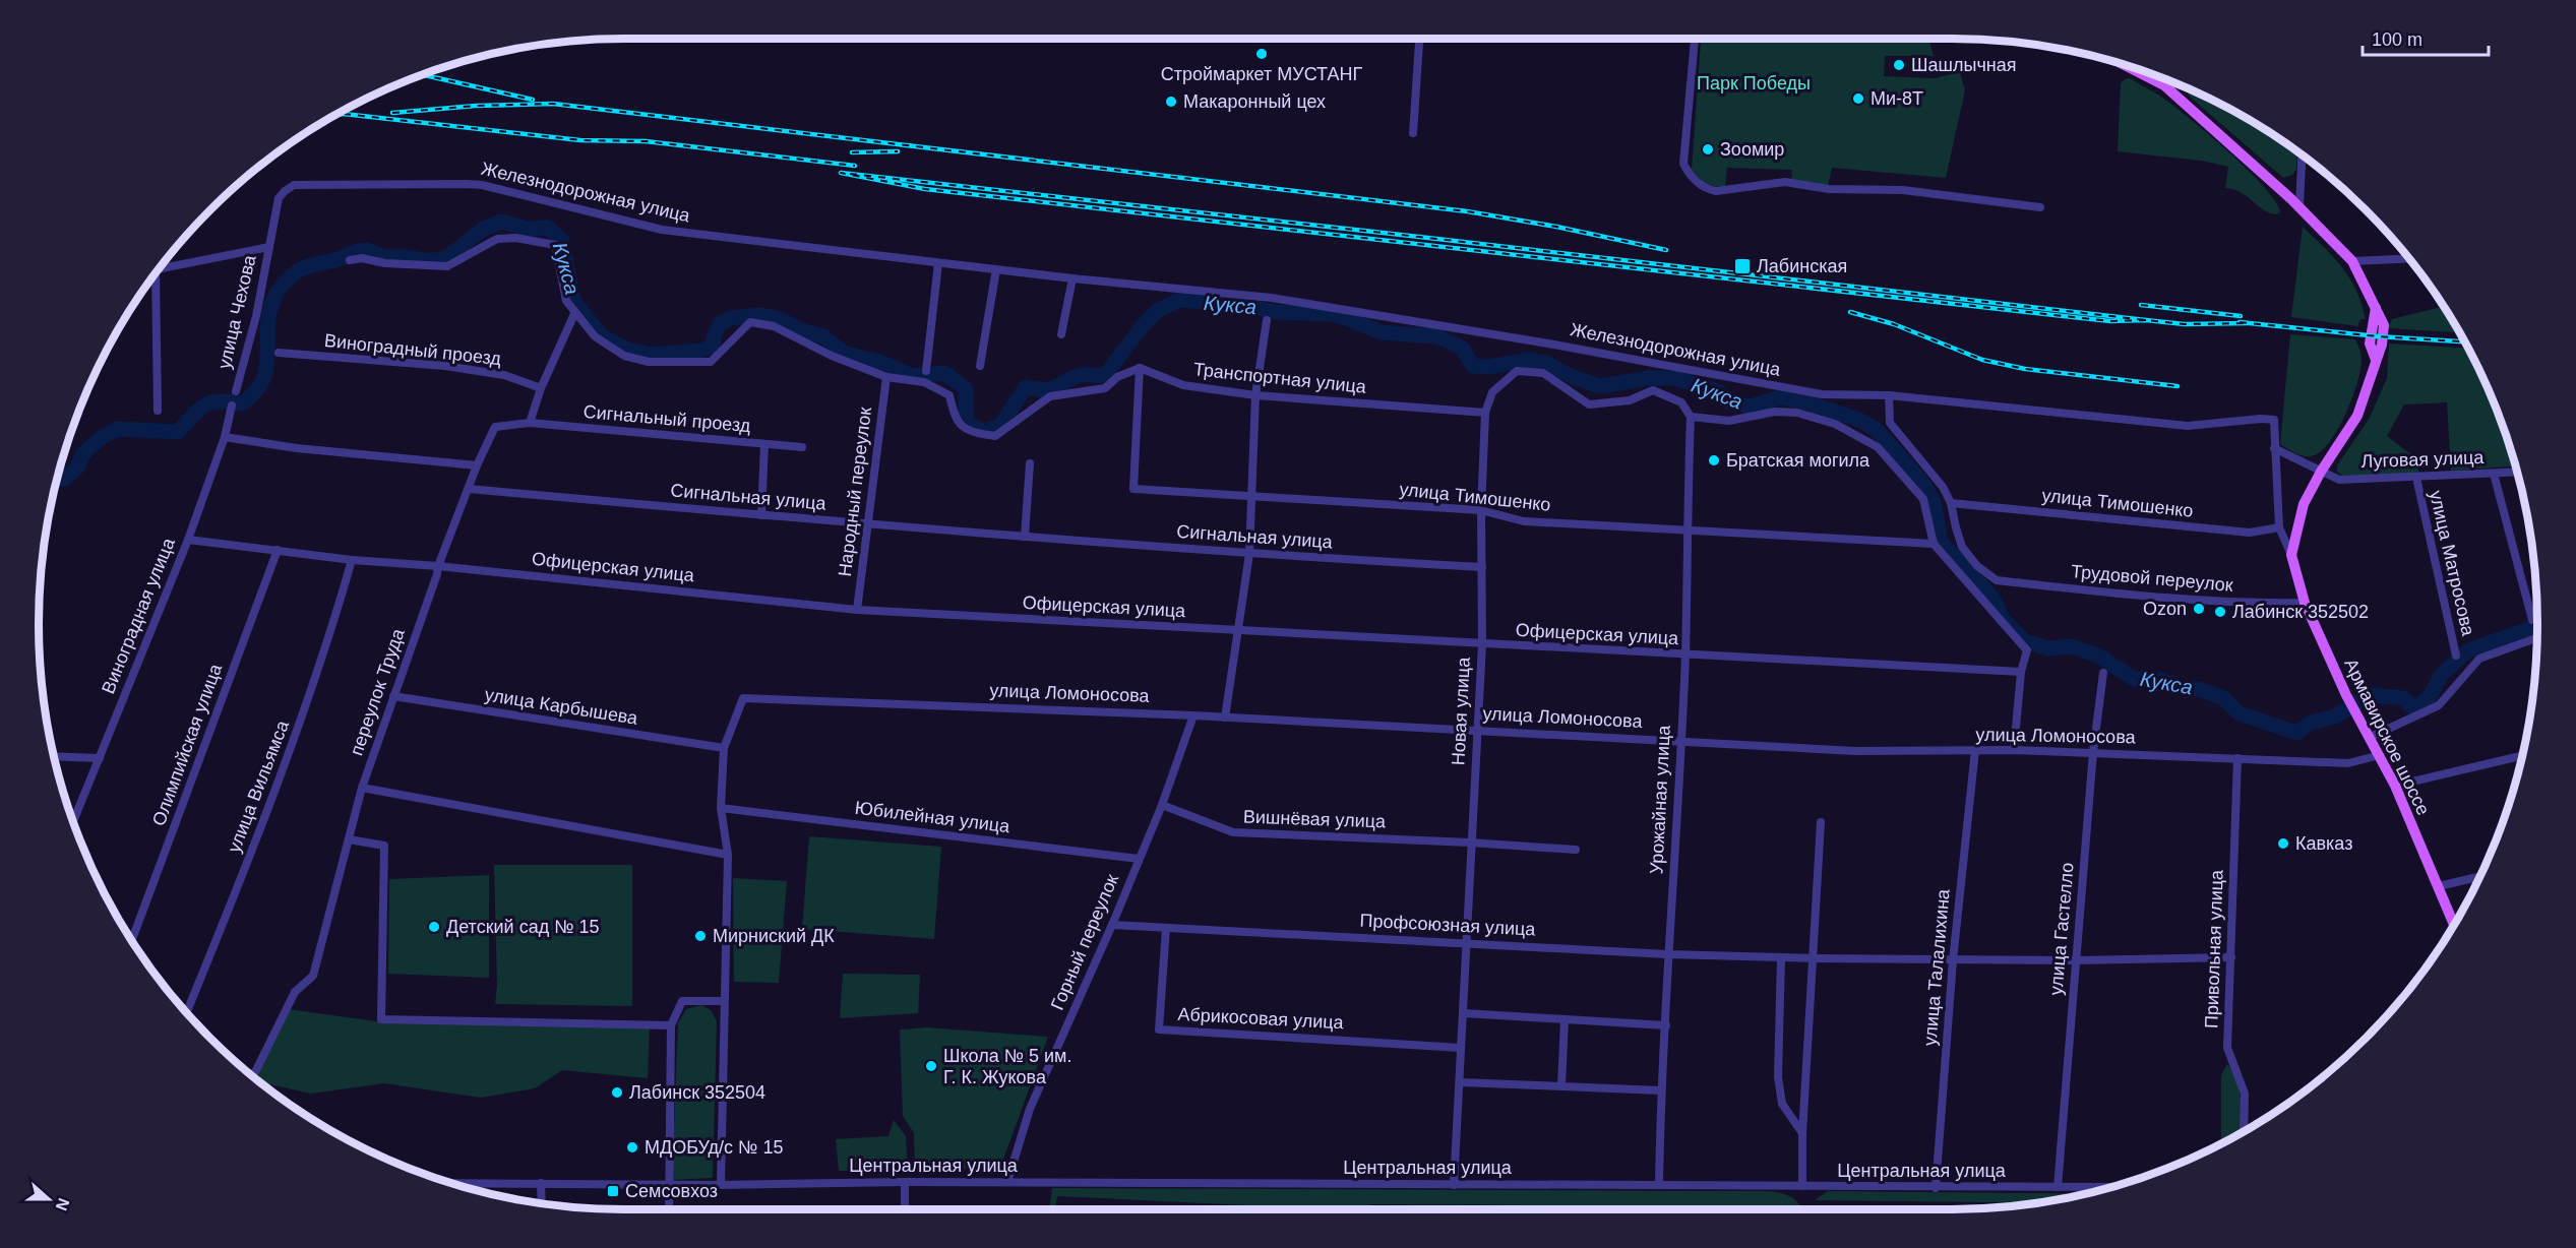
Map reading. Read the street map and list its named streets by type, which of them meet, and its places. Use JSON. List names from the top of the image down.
{
  "streets": {
    "main road": ["Армавирское шоссе"],
    "street": [
      "Железнодорожная улица",
      "улица Чехова",
      "Виноградный проезд",
      "Транспортная улица",
      "Сигнальный проезд",
      "Луговая улица",
      "Народный переулок",
      "Сигнальная улица",
      "улица Тимошенко",
      "улица Матросова",
      "Офицерская улица",
      "Трудовой переулок",
      "Виноградная улица",
      "переулок Труда",
      "улица Ломоносова",
      "улица Карбышева",
      "Новая улица",
      "Олимпийская улица",
      "улица Вильямса",
      "Урожайная улица",
      "Юбилейная улица",
      "Вишнёвая улица",
      "Профсоюзная улица",
      "улица Гастелло",
      "Горный переулок",
      "Привольная улица",
      "улица Талалихина",
      "Абрикосовая улица",
      "Центральная улица"
    ]
  },
  "crossings": [
    ["Железнодорожная улица", "улица Чехова"],
    ["Железнодорожная улица", "Армавирское шоссе"],
    ["Транспортная улица", "улица Тимошенко"],
    ["Транспортная улица", "Новая улица"],
    ["Сигнальный проезд", "переулок Труда"],
    ["Луговая улица", "улица Матросова"],
    ["Луговая улица", "Армавирское шоссе"],
    ["Народный переулок", "Сигнальная улица"],
    ["Народный переулок", "Офицерская улица"],
    ["Сигнальная улица", "переулок Труда"],
    ["Сигнальная улица", "Новая улица"],
    ["улица Тимошенко", "Трудовой переулок"],
    ["улица Тимошенко", "Новая улица"],
    ["улица Тимошенко", "Армавирское шоссе"],
    ["улица Тимошенко", "Урожайная улица"],
    ["Офицерская улица", "Виноградная улица"],
    ["Офицерская улица", "переулок Труда"],
    ["Офицерская улица", "Новая улица"],
    ["Офицерская улица", "Олимпийская улица"],
    ["Офицерская улица", "улица Вильямса"],
    ["Офицерская улица", "Урожайная улица"],
    ["Трудовой переулок", "Армавирское шоссе"],
    ["переулок Труда", "улица Карбышева"],
    ["улица Ломоносова", "улица Карбышева"],
    ["улица Ломоносова", "Новая улица"],
    ["улица Ломоносова", "Армавирское шоссе"],
    ["улица Ломоносова", "Урожайная улица"],
    ["улица Ломоносова", "улица Гастелло"],
    ["улица Ломоносова", "Горный переулок"],
    ["улица Ломоносова", "Привольная улица"],
    ["улица Ломоносова", "улица Талалихина"],
    ["Новая улица", "Вишнёвая улица"],
    ["Новая улица", "Профсоюзная улица"],
    ["Новая улица", "Абрикосовая улица"],
    ["Новая улица", "Центральная улица"],
    ["Урожайная улица", "Профсоюзная улица"],
    ["Урожайная улица", "Центральная улица"],
    ["Юбилейная улица", "Горный переулок"],
    ["Вишнёвая улица", "Горный переулок"],
    ["Профсоюзная улица", "улица Гастелло"],
    ["Профсоюзная улица", "Горный переулок"],
    ["Профсоюзная улица", "Привольная улица"],
    ["Профсоюзная улица", "улица Талалихина"],
    ["Профсоюзная улица", "Абрикосовая улица"],
    ["улица Гастелло", "Центральная улица"],
    ["Горный переулок", "Центральная улица"],
    ["улица Талалихина", "Центральная улица"]
  ],
  "water": ["Кукса"],
  "parks": ["Парк Победы"],
  "places": {
    "other": [
      "Строймаркет МУСТАНГ",
      "Шашлычная",
      "Ми-8Т",
      "Макаронный цех",
      "Зоомир",
      "Братская могила",
      "Ozon",
      "Лабинск 352502",
      "Кавказ",
      "Детский сад № 15",
      "Мирниский ДК",
      "Школа № 5 им. Г. К. Жукова",
      "Лабинск 352504",
      "МДОБУд/с № 15"
    ],
    "transit": ["Лабинская", "Семсовхоз"]
  },
  "scale_bar": "100 m",
  "north": "right"
}
